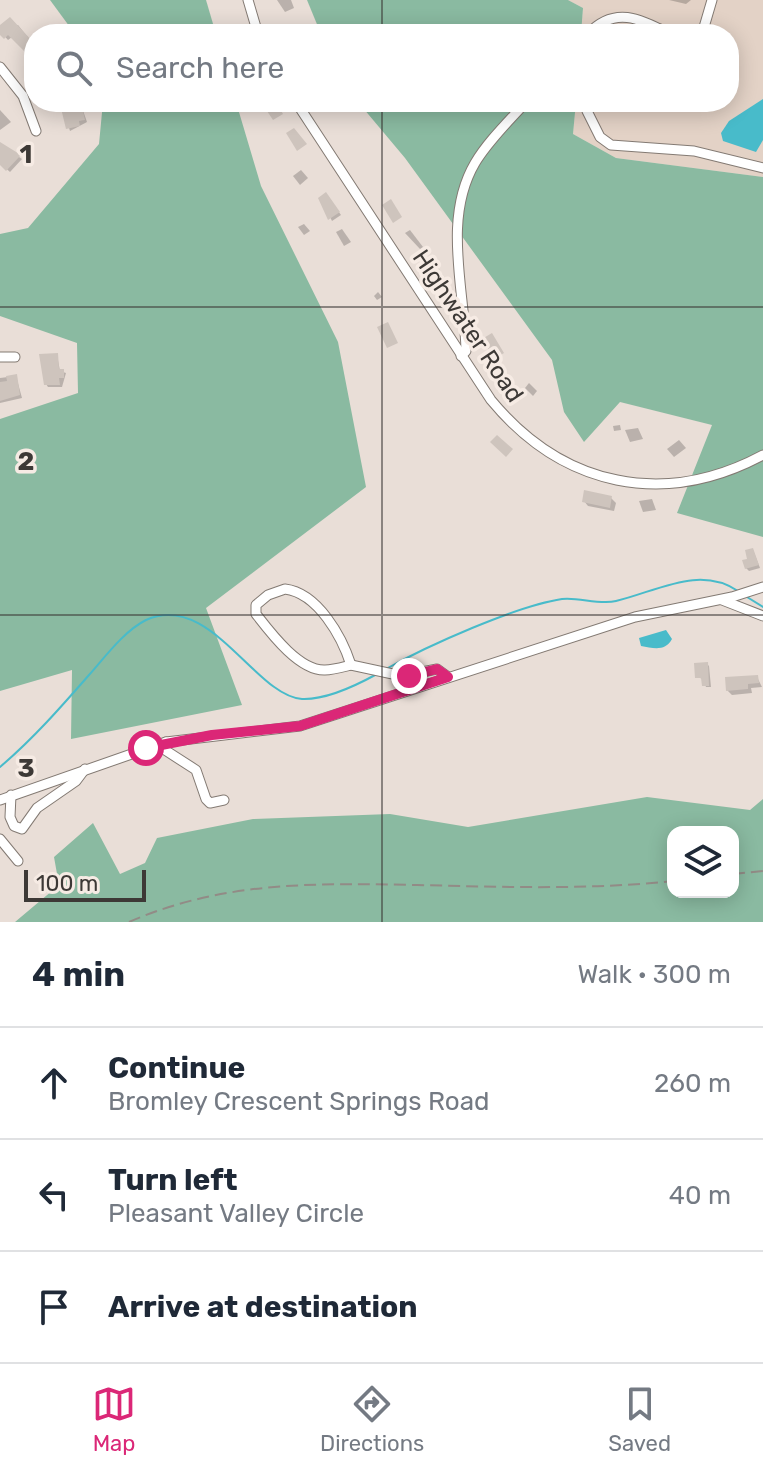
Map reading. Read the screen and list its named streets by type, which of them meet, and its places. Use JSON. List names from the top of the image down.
{
  "streets": {
    "street": ["Highwater Road"]
  },
  "scale_bar": "100 m",
  "page": {
    "search": "Search here",
    "scale": "100 m",
    "heading": ["4 min", "Walk · 300 m"],
    "list": [
      ["Continue", "Bromley Crescent Springs Road", "260 m"],
      ["Turn left", "Pleasant Valley Circle", "40 m"],
      "Arrive at destination"
    ],
    "nav": ["Map", "Directions", "Saved"]
  },
  "grid": {
    "rows": ["1", "2", "3"]
  }
}
